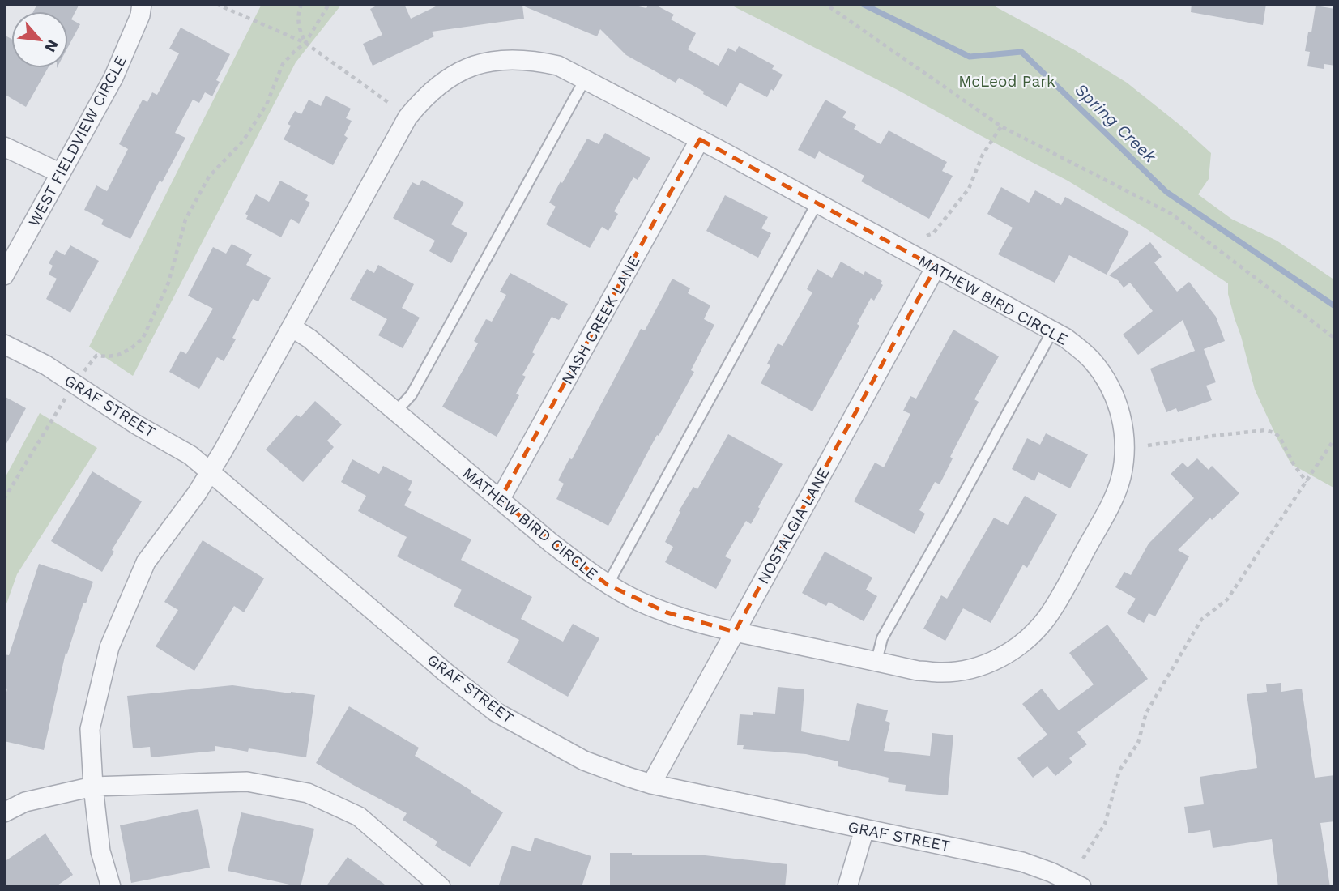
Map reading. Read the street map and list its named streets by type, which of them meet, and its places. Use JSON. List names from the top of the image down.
{
  "streets": {
    "street": [
      "WEST FIELDVIEW CIRCLE",
      "MATHEW BIRD CIRCLE",
      "NASH CREEK LANE",
      "GRAF STREET",
      "NOSTALGIA LANE"
    ]
  },
  "crossings": [
    ["MATHEW BIRD CIRCLE", "NASH CREEK LANE"],
    ["MATHEW BIRD CIRCLE", "GRAF STREET"],
    ["MATHEW BIRD CIRCLE", "NOSTALGIA LANE"],
    ["GRAF STREET", "NOSTALGIA LANE"]
  ],
  "water": ["Spring Creek"],
  "parks": ["McLeod Park"],
  "north": "bottom right"
}
